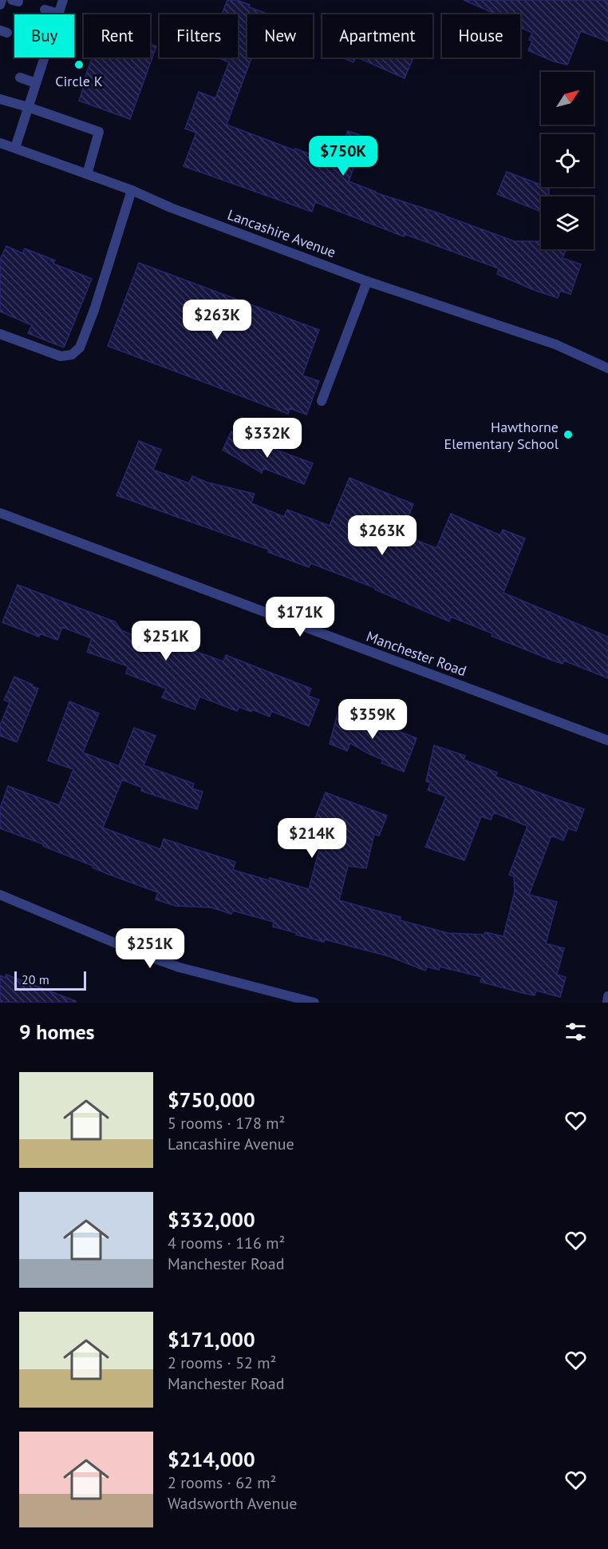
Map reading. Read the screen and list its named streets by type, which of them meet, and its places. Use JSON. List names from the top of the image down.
{
  "streets": {
    "street": ["Lancashire Avenue", "Manchester Road"]
  },
  "places": ["Circle K", "Hawthorne Elementary School"],
  "scale_bar": "20 m",
  "north": "top right",
  "page": {
    "chip": [
      "Buy",
      "Rent",
      "Filters",
      "New",
      "Apartment",
      "House"
    ],
    "price": [
      "$750K",
      "$263K",
      "$332K",
      "$263K",
      "$171K",
      "$251K",
      "$359K",
      "$214K",
      "$251K"
    ],
    "scale": "20 m",
    "heading": "9 homes",
    "list": [
      {
        "name": "$750,000",
        "note": "5 rooms · 178 m² · Lancashire Avenue"
      },
      {
        "name": "$332,000",
        "note": "4 rooms · 116 m² · Manchester Road"
      },
      {
        "name": "$171,000",
        "note": "2 rooms · 52 m² · Manchester Road"
      },
      {
        "name": "$214,000",
        "note": "2 rooms · 62 m² · Wadsworth Avenue"
      }
    ]
  }
}
